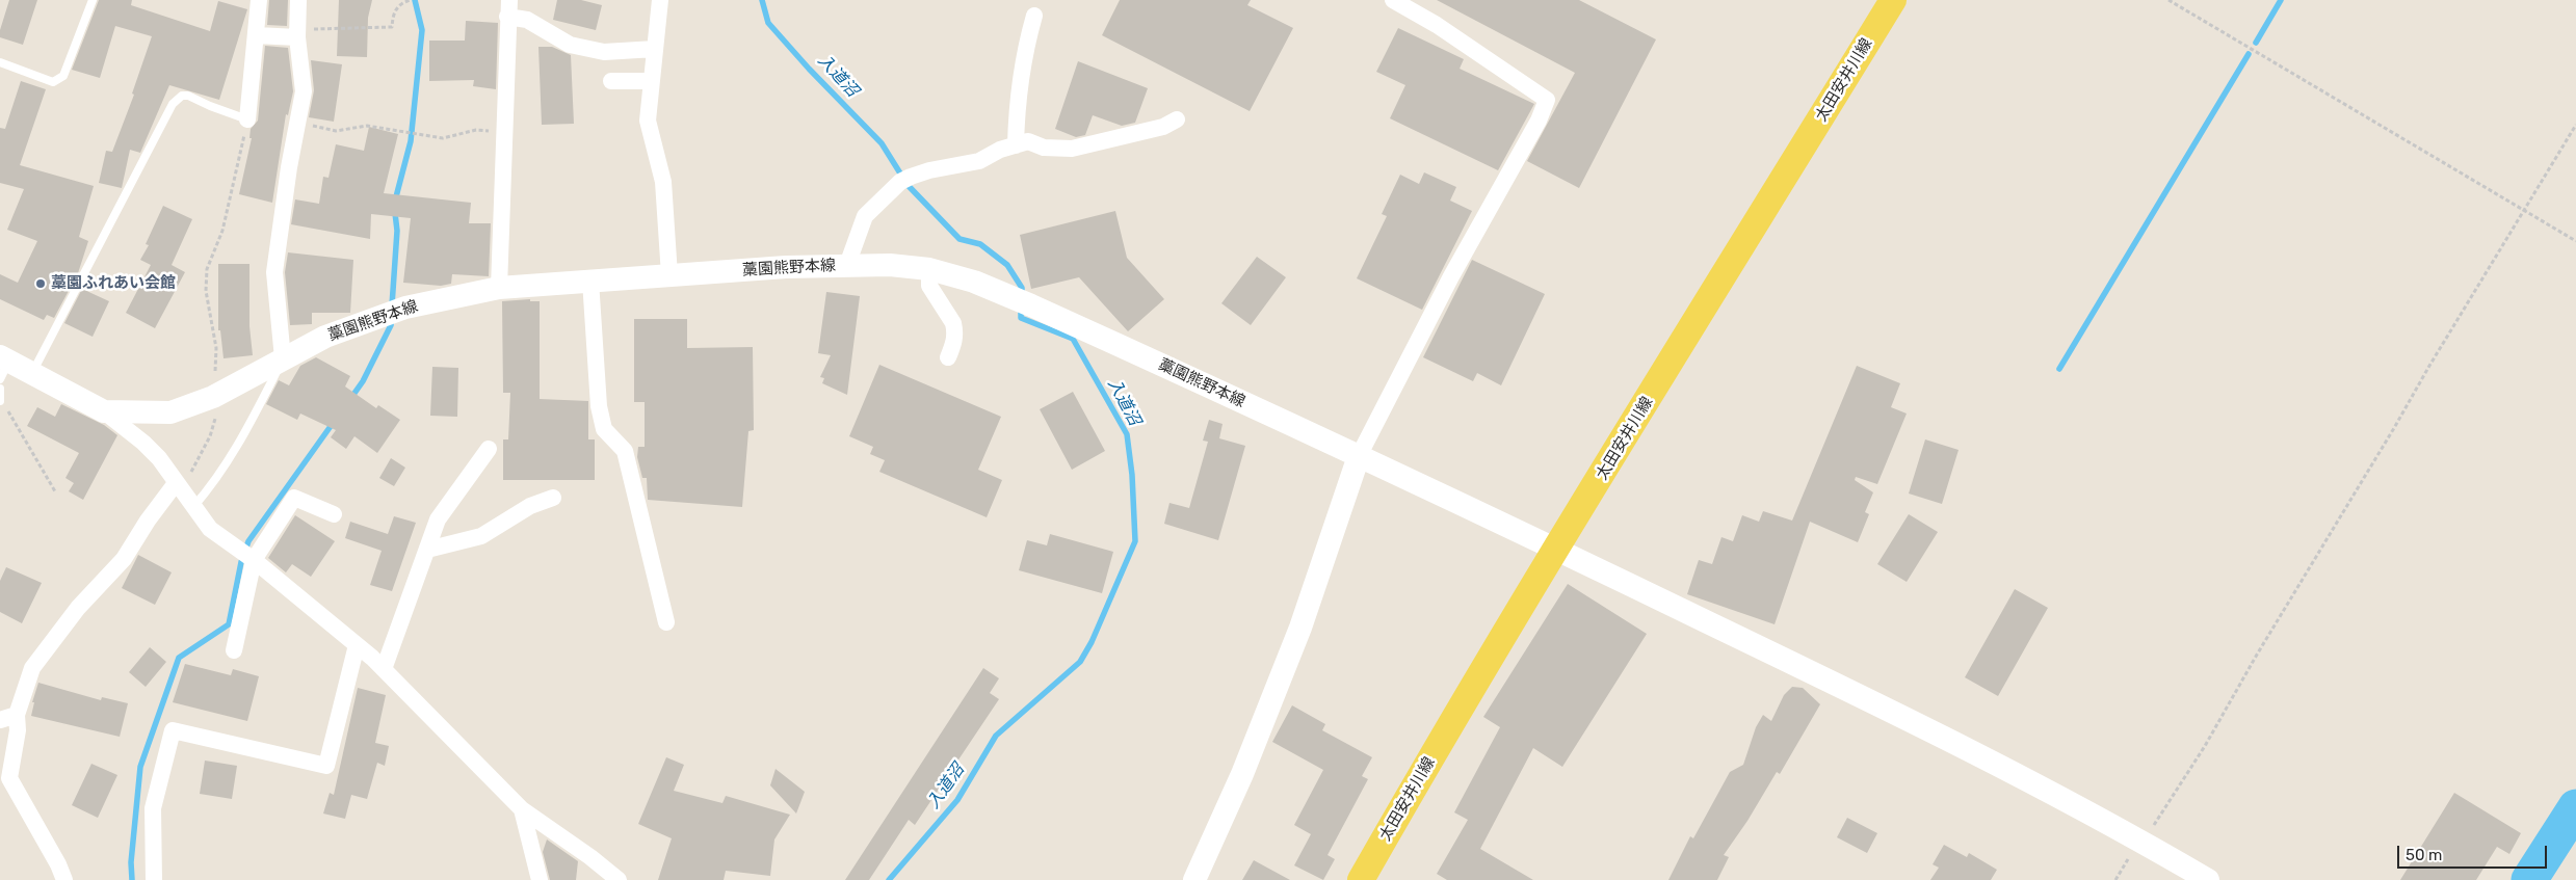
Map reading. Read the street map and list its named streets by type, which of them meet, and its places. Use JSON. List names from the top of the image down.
{
  "streets": {
    "main road": ["太田安井川線", "藁園熊野本線"]
  },
  "crossings": [
    ["太田安井川線", "藁園熊野本線"]
  ],
  "water": ["入道沼"],
  "places": ["藁園ふれあい会館"],
  "scale_bar": "50 m"
}
